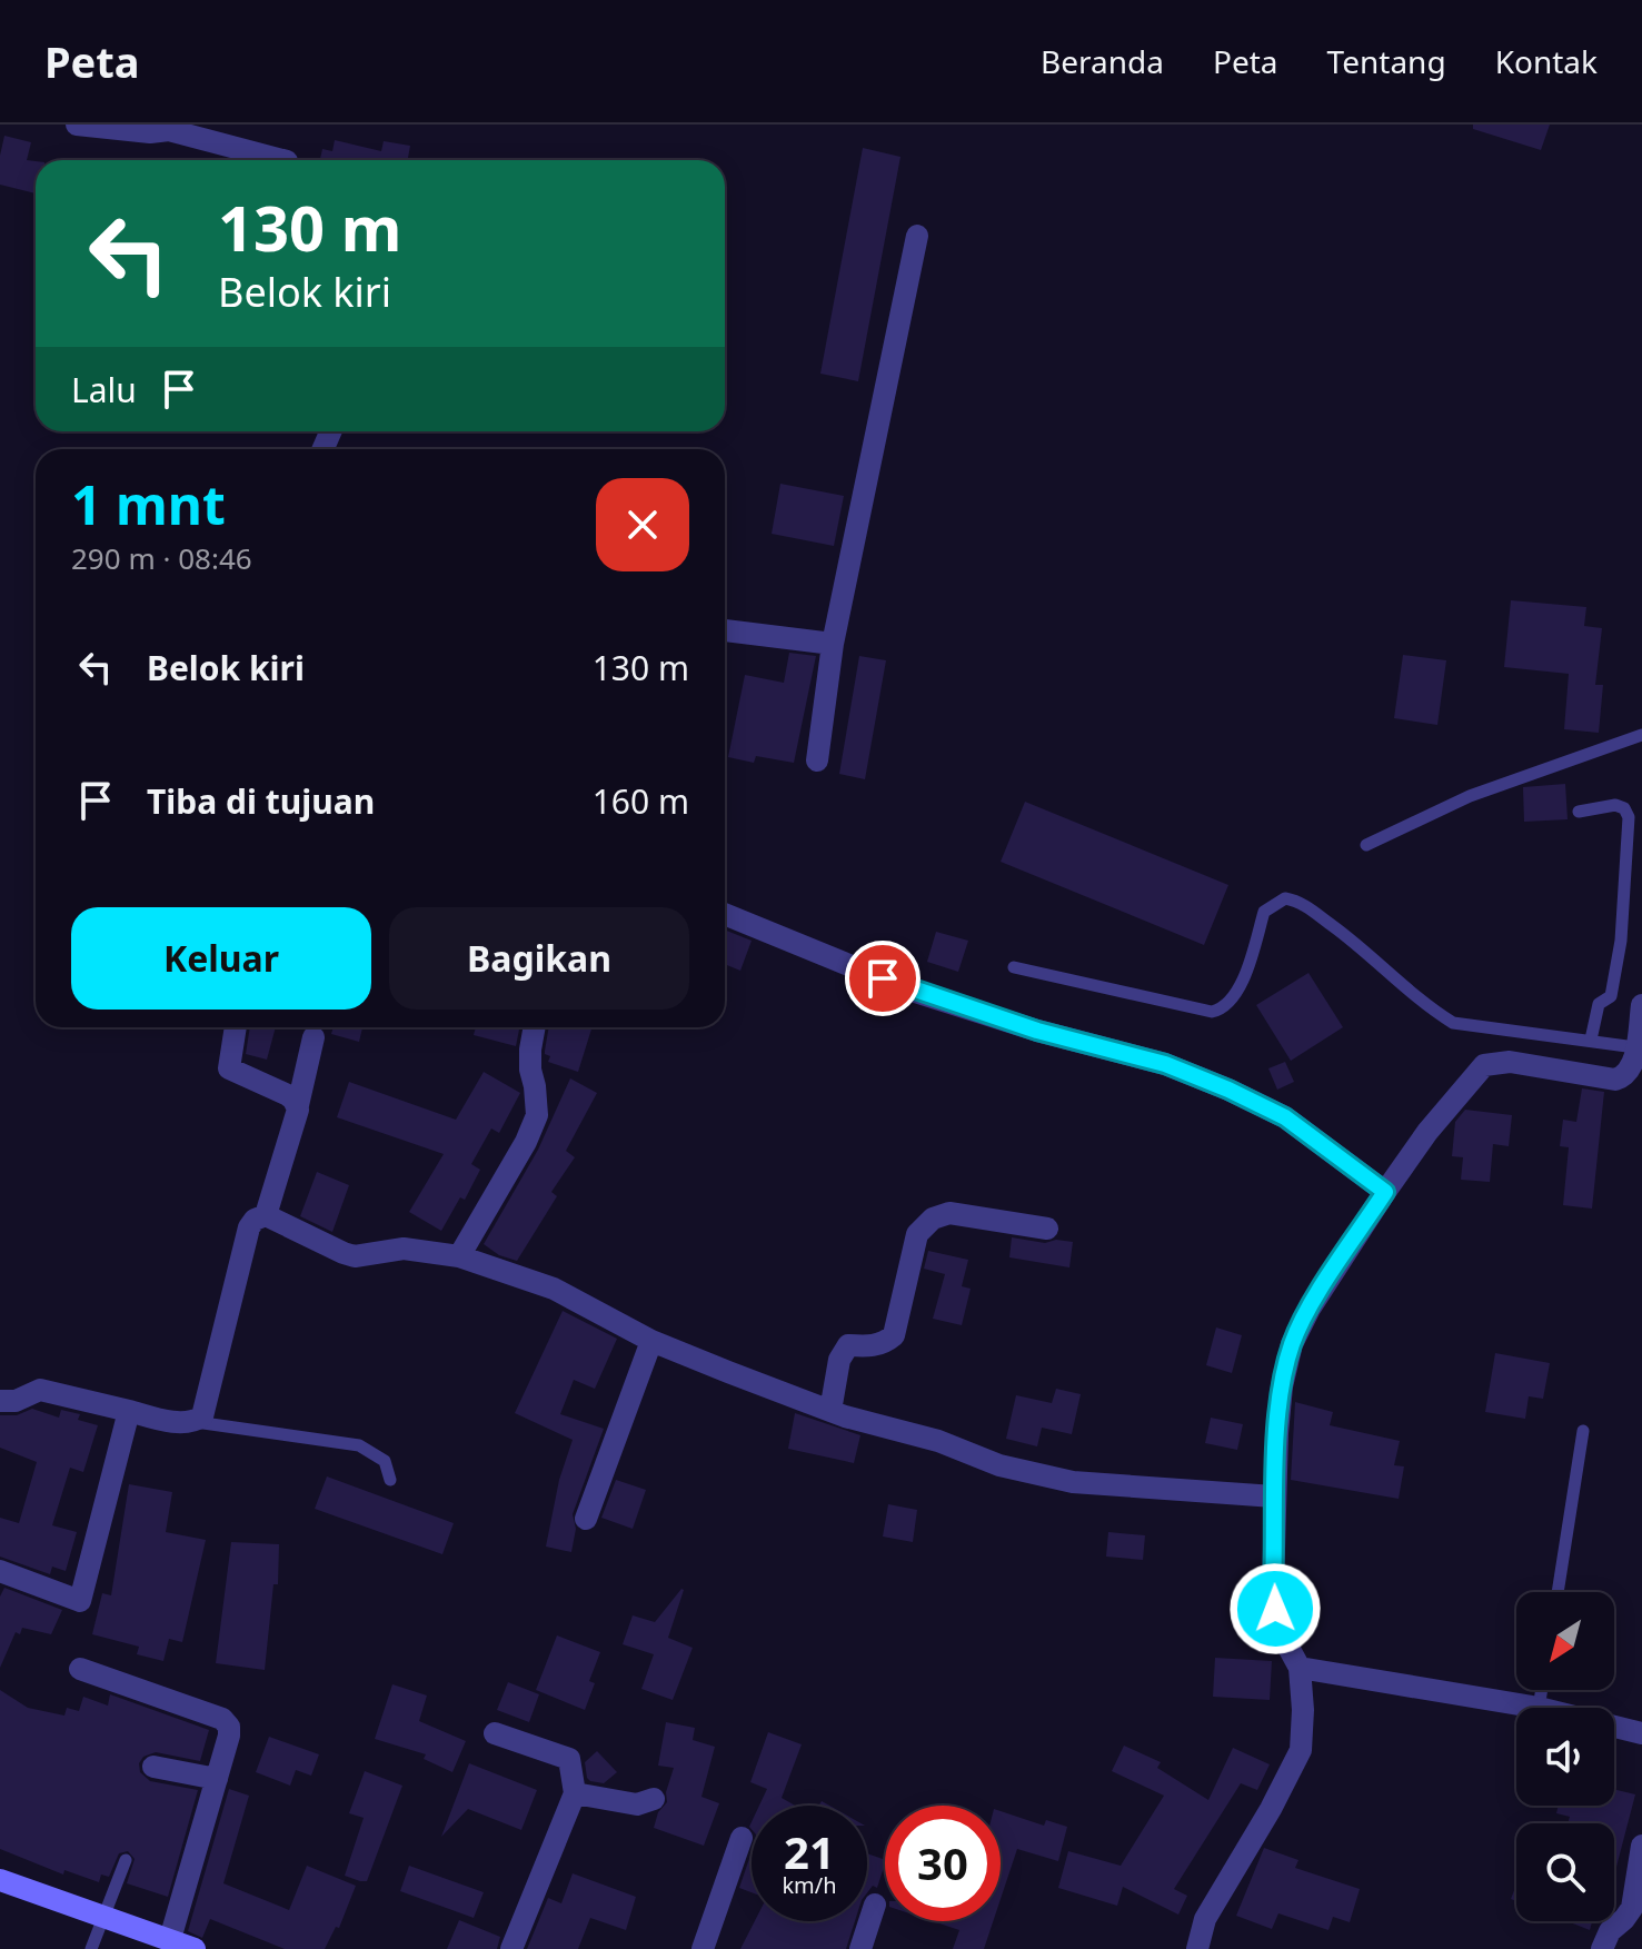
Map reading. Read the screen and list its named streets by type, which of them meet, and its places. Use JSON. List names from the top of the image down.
{
  "north": "bottom left",
  "page": {
    "header": "Peta",
    "nav": [
      "Beranda",
      "Peta",
      "Tentang",
      "Kontak"
    ],
    "turn": ["130 m", "Belok kiri"],
    "then": "Lalu",
    "heading": ["1 mnt", "290 m · 08:46"],
    "list": [
      {
        "name": "Belok kiri",
        "value": "130 m"
      },
      {
        "name": "Tiba di tujuan",
        "value": "160 m"
      }
    ],
    "buttons": ["Keluar", "Bagikan"],
    "speed": "21 km/h",
    "limit": "30"
  }
}
